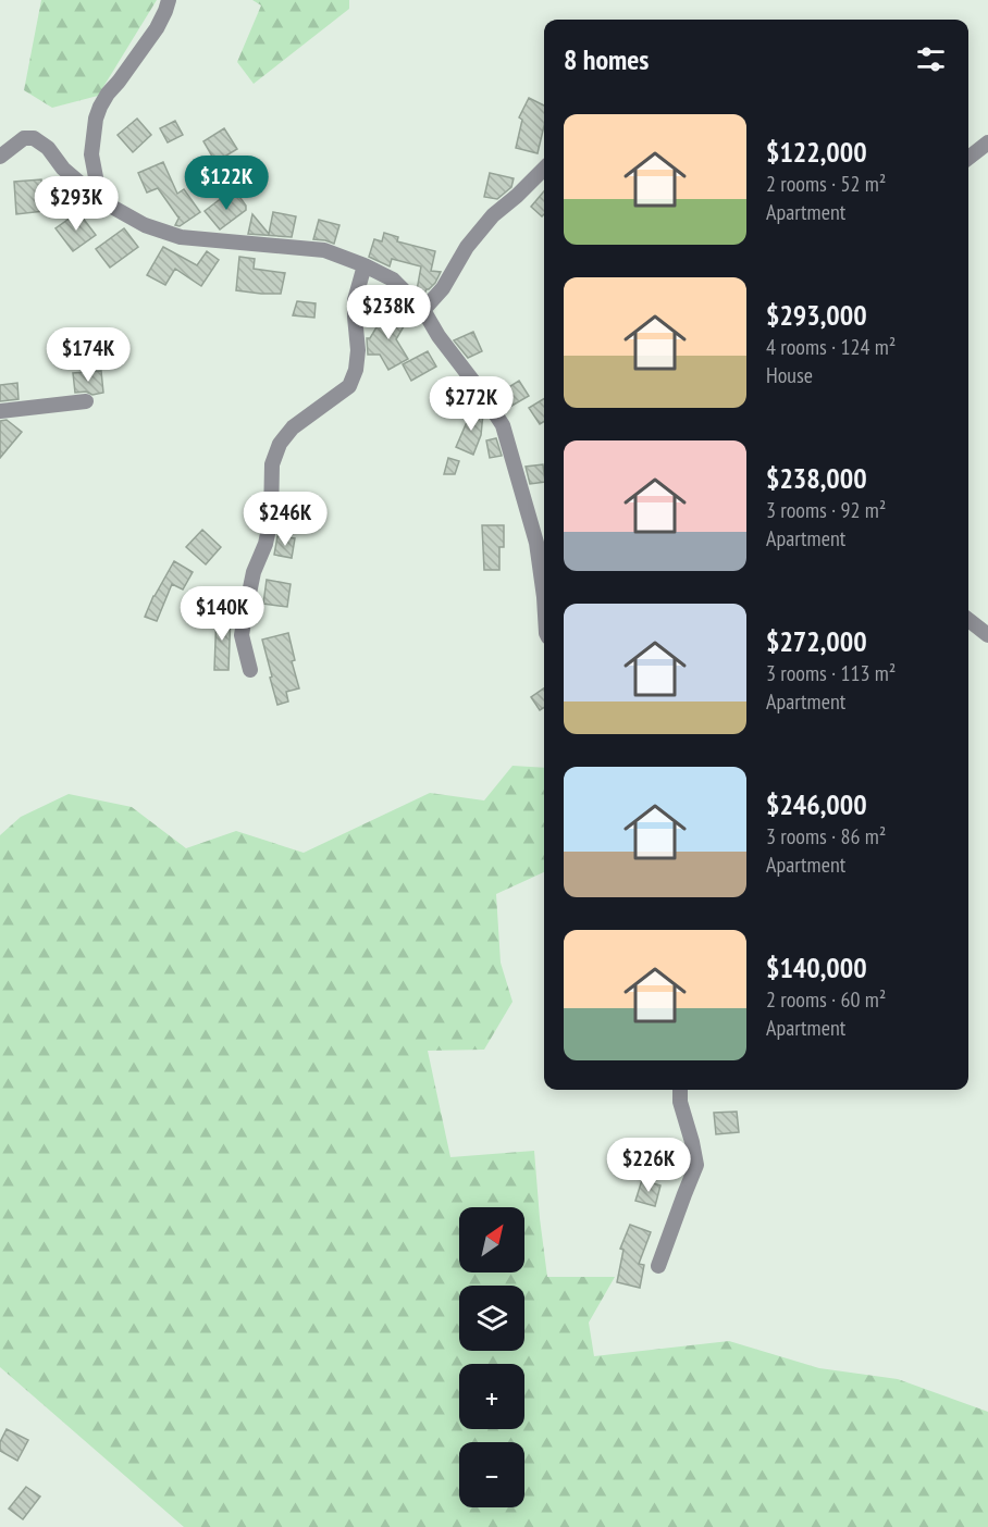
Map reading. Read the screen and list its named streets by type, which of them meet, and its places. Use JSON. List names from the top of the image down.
{
  "north": "top right",
  "page": {
    "heading": "8 homes",
    "list": [
      {
        "name": "$122,000",
        "note": "2 rooms · 52 m² · Apartment"
      },
      {
        "name": "$293,000",
        "note": "4 rooms · 124 m² · House"
      },
      {
        "name": "$238,000",
        "note": "3 rooms · 92 m² · Apartment"
      },
      {
        "name": "$272,000",
        "note": "3 rooms · 113 m² · Apartment"
      },
      {
        "name": "$246,000",
        "note": "3 rooms · 86 m² · Apartment"
      },
      {
        "name": "$140,000",
        "note": "2 rooms · 60 m² · Apartment"
      }
    ],
    "price": [
      "$122K",
      "$293K",
      "$238K",
      "$174K",
      "$272K",
      "$246K",
      "$140K",
      "$226K"
    ],
    "map_buttons": ["+", "−"]
  }
}
